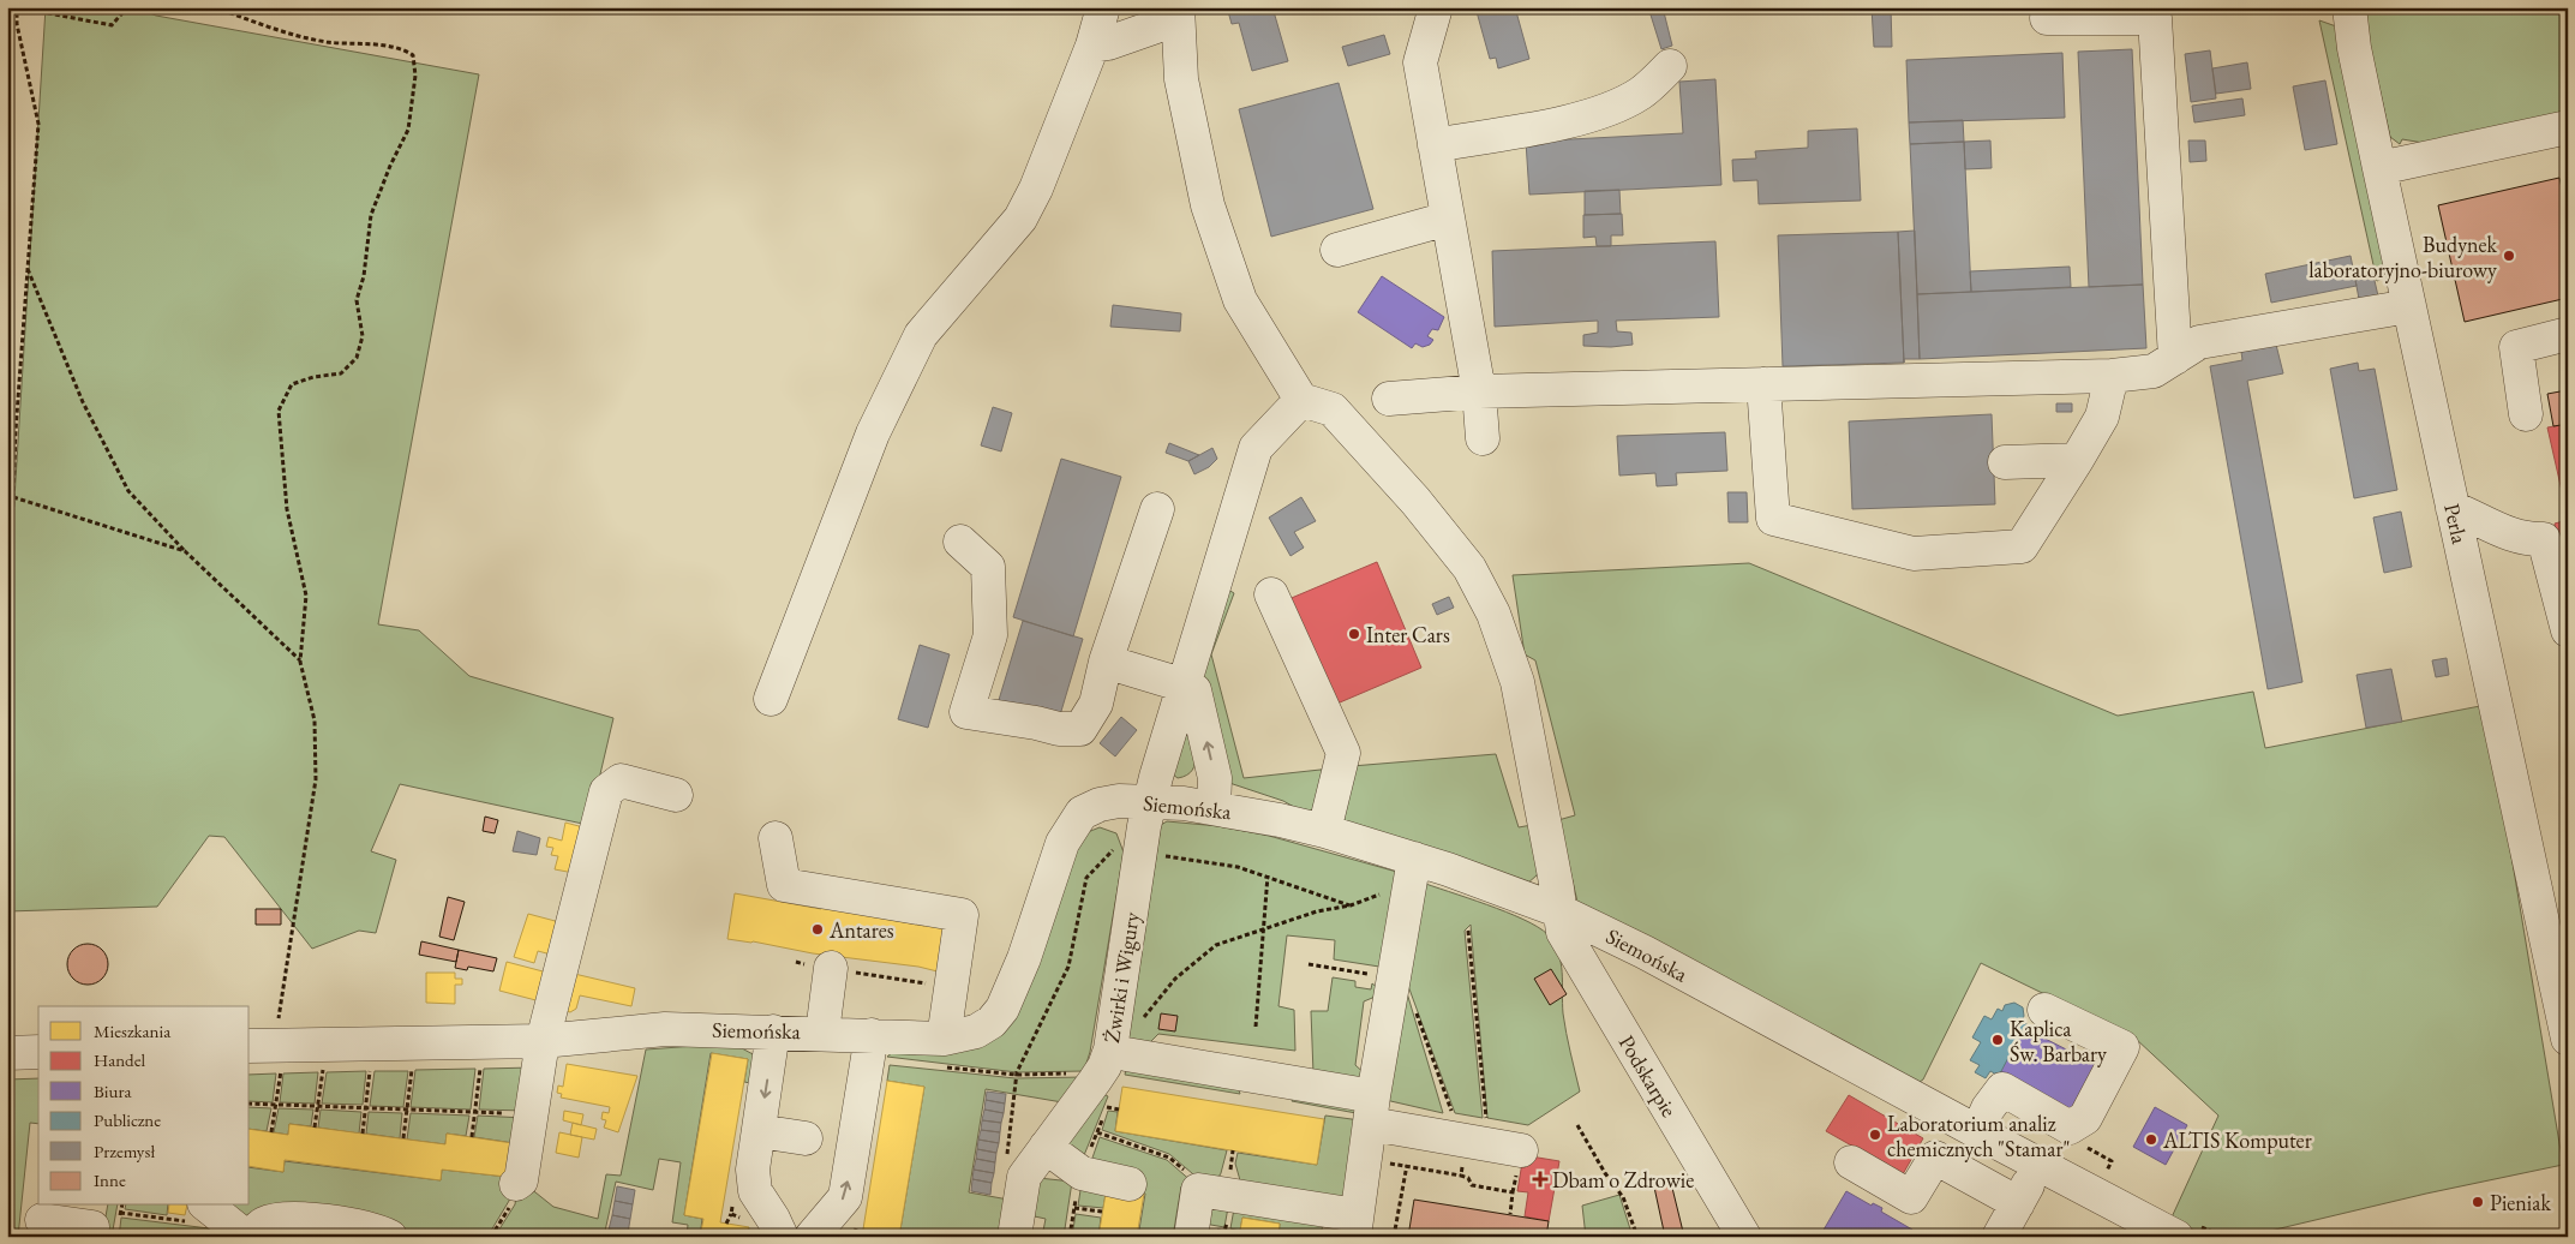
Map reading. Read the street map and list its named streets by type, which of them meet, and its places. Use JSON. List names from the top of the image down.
{
  "streets": {
    "street": [
      "Perla",
      "Siemońska",
      "Żwirki i Wigury",
      "Podskarpie"
    ]
  },
  "crossings": [
    ["Siemońska", "Żwirki i Wigury"],
    ["Siemońska", "Podskarpie"],
    ["Żwirki i Wigury", "Podskarpie"]
  ],
  "places": {
    "other": [
      "Budynek laboratoryjno-biurowy",
      "Inter Cars",
      "Antares",
      "Kaplica Św. Barbary",
      "Laboratorium analiz chemicznych \"Stamar\"",
      "ALTIS Komputer",
      "Pieniak"
    ],
    "health": ["Dbam o Zdrowie"]
  },
  "legend": [
    "Mieszkania",
    "Handel",
    "Biura",
    "Publiczne",
    "Przemysł",
    "Inne"
  ]
}
